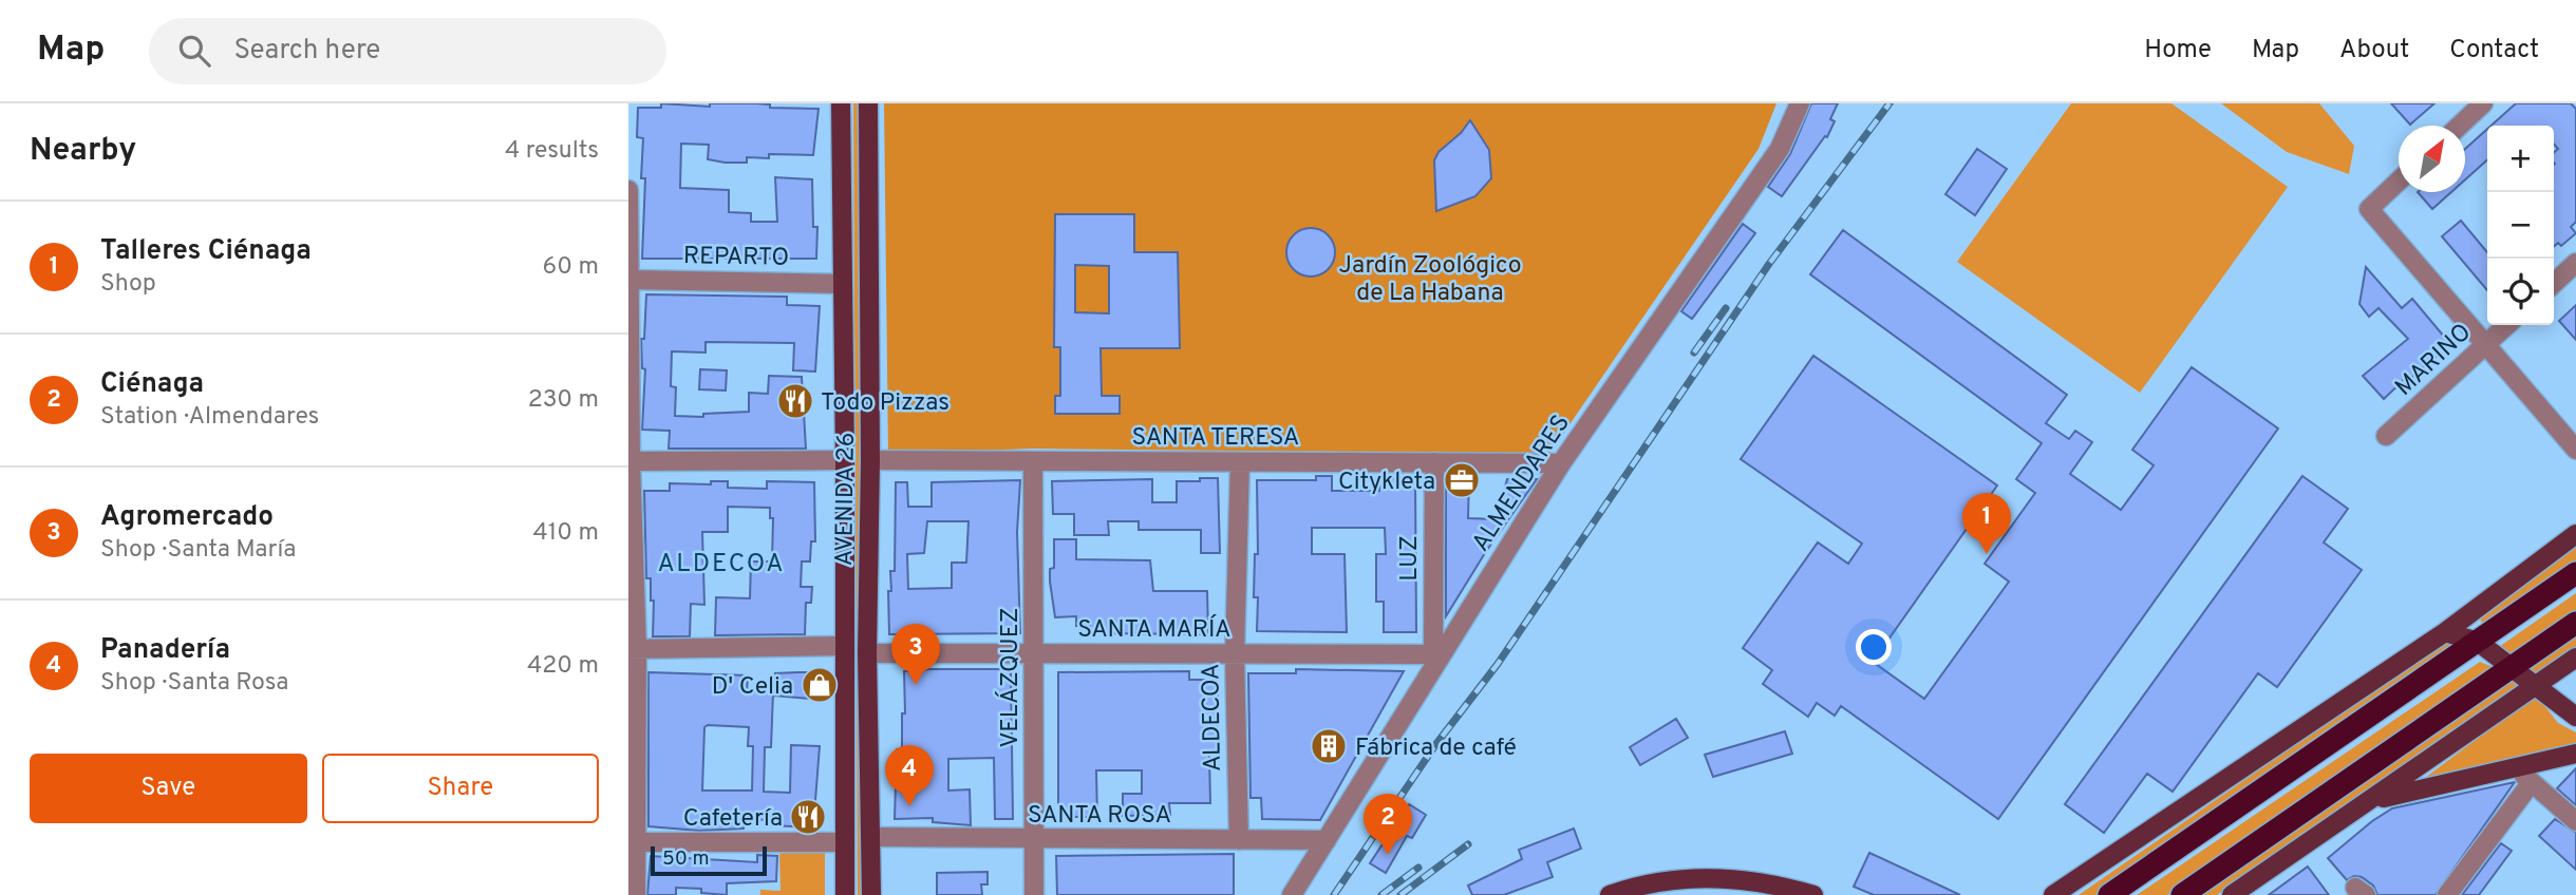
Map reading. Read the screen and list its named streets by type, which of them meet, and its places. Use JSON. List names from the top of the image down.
{
  "streets": {
    "main road": ["AVENIDA 26"],
    "street": [
      "REPARTO",
      "MARINO",
      "SANTA TERESA",
      "ALMENDARES",
      "LUZ",
      "SANTA MARÍA",
      "VELÁZQUEZ",
      "ALDECOA",
      "SANTA ROSA"
    ]
  },
  "crossings": [
    ["REPARTO", "AVENIDA 26"],
    ["SANTA TERESA", "ALMENDARES"],
    ["SANTA TERESA", "AVENIDA 26"],
    ["SANTA TERESA", "LUZ"],
    ["SANTA TERESA", "VELÁZQUEZ"],
    ["SANTA TERESA", "ALDECOA"],
    ["ALMENDARES", "LUZ"],
    ["ALMENDARES", "SANTA MARÍA"],
    ["ALMENDARES", "SANTA ROSA"],
    ["AVENIDA 26", "SANTA MARÍA"],
    ["AVENIDA 26", "SANTA ROSA"],
    ["LUZ", "SANTA MARÍA"],
    ["SANTA MARÍA", "VELÁZQUEZ"],
    ["SANTA MARÍA", "ALDECOA"],
    ["VELÁZQUEZ", "SANTA ROSA"],
    ["ALDECOA", "SANTA ROSA"]
  ],
  "districts": ["ALDECOA"],
  "parks": ["Jardín Zoológico de La Habana"],
  "places": {
    "restaurant": ["Todo Pizzas", "Cafetería"],
    "office": ["Citykleta"],
    "shop": ["D' Celia"],
    "building": ["Fábrica de café"]
  },
  "scale_bar": "50 m",
  "north": "top right",
  "page": {
    "header": "Map",
    "search": "Search here",
    "nav": [
      "Home",
      "Map",
      "About",
      "Contact"
    ],
    "heading": ["Nearby", "4 results"],
    "map_buttons": ["+", "−"],
    "list": [
      {
        "mark": "1",
        "name": "Talleres Ciénaga",
        "note": "Shop",
        "value": "60 m"
      },
      {
        "mark": "2",
        "name": "Ciénaga",
        "note": "Station · Almendares",
        "value": "230 m"
      },
      {
        "mark": "3",
        "name": "Agromercado",
        "note": "Shop · Santa María",
        "value": "410 m"
      },
      {
        "mark": "4",
        "name": "Panadería",
        "note": "Shop · Santa Rosa",
        "value": "420 m"
      }
    ],
    "pins": [
      "1",
      "3",
      "4",
      "2"
    ],
    "buttons": ["Save", "Share"],
    "scale": "50 m"
  }
}
